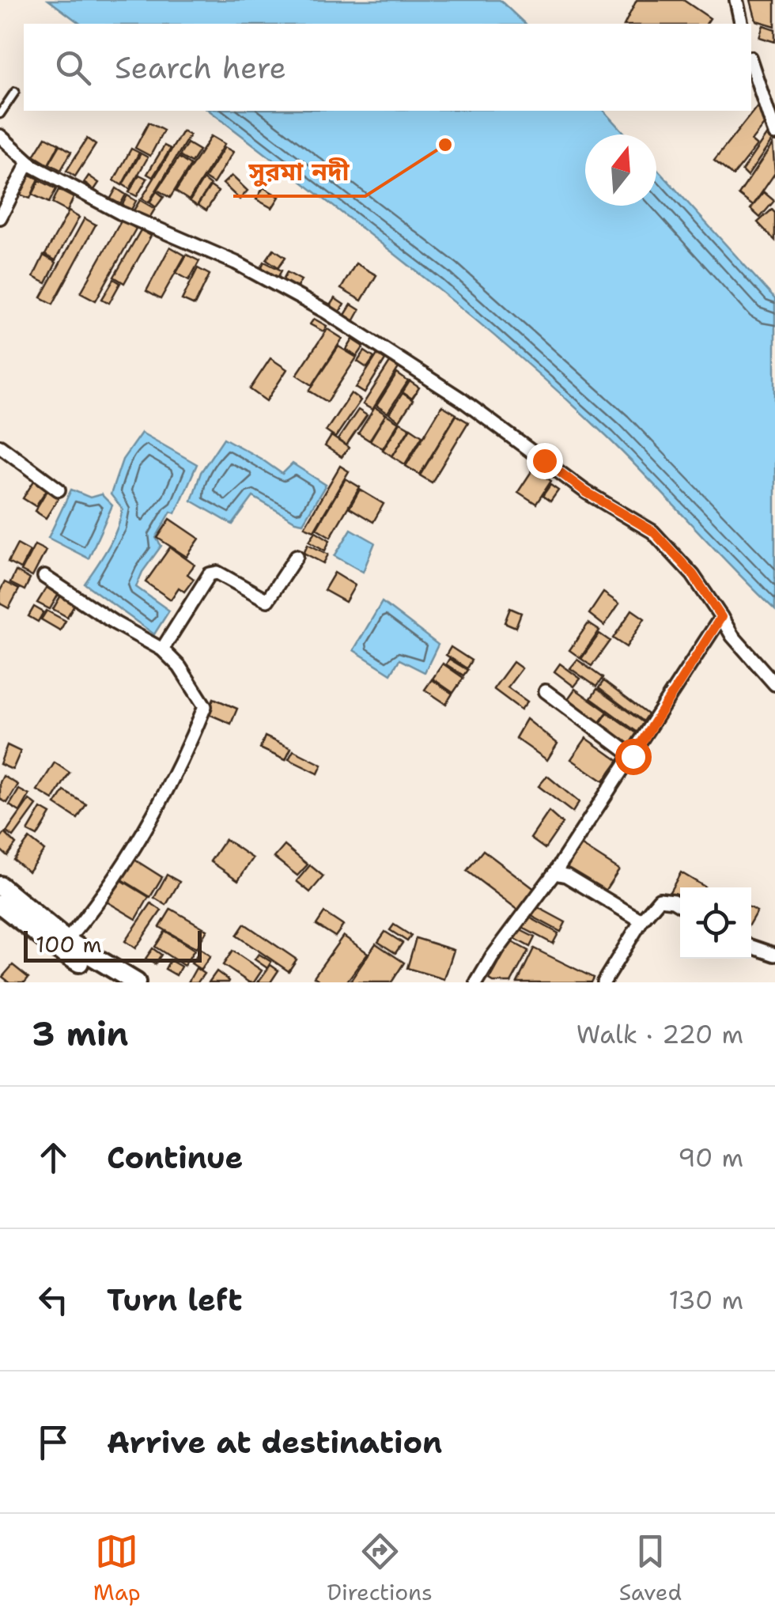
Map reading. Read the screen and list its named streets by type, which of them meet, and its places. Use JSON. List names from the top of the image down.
{
  "places": ["সুরমা নদী"],
  "scale_bar": "100 m",
  "north": "top",
  "page": {
    "search": "Search here",
    "scale": "100 m",
    "heading": ["3 min", "Walk · 220 m"],
    "list": [
      ["Continue", "90 m"],
      ["Turn left", "130 m"],
      "Arrive at destination"
    ],
    "nav": ["Map", "Directions", "Saved"]
  }
}
